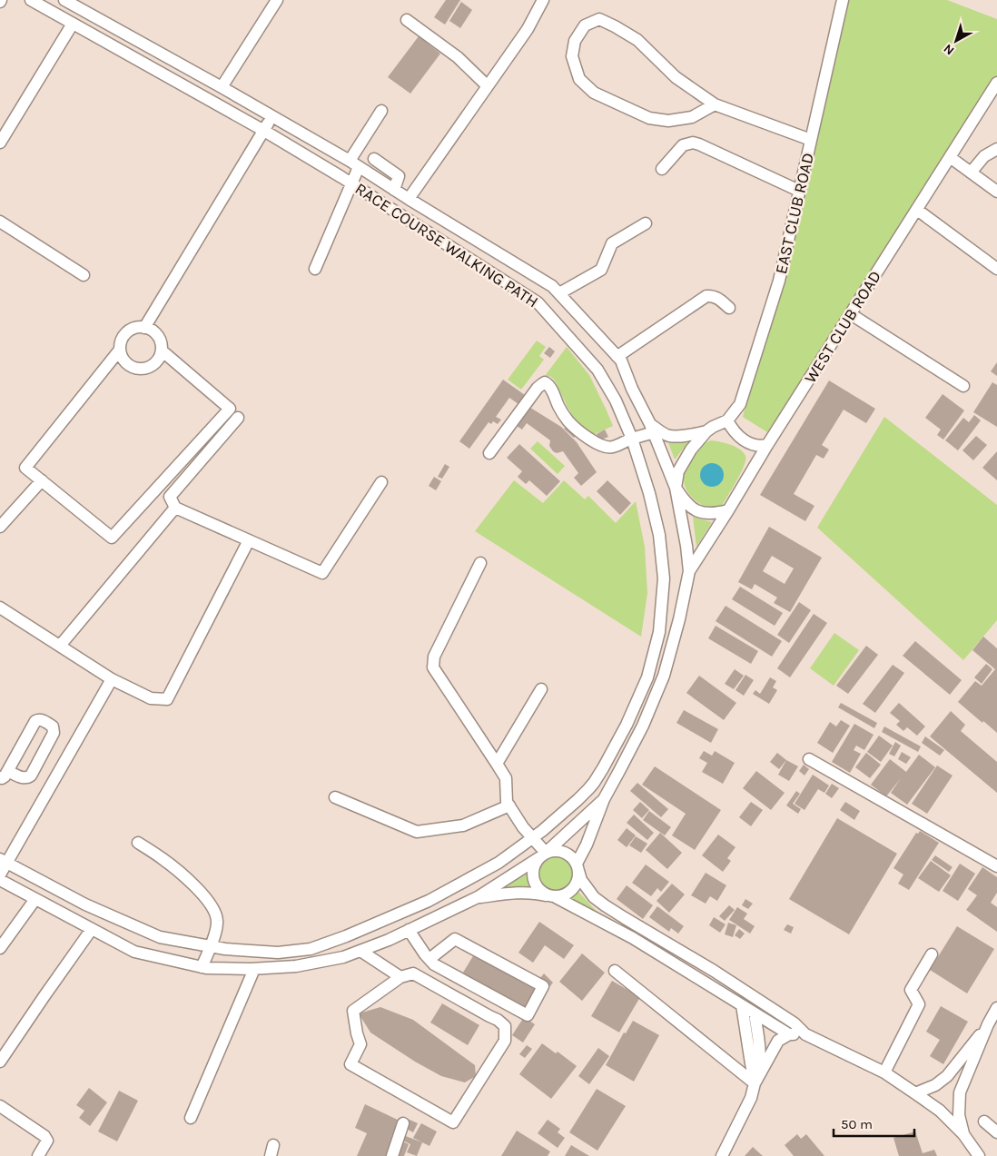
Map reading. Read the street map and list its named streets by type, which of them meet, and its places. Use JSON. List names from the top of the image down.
{
  "streets": {
    "street": ["EAST CLUB ROAD", "RACE COURSE WALKING PATH", "WEST CLUB ROAD"]
  },
  "scale_bar": "50 m",
  "north": "bottom left"
}
